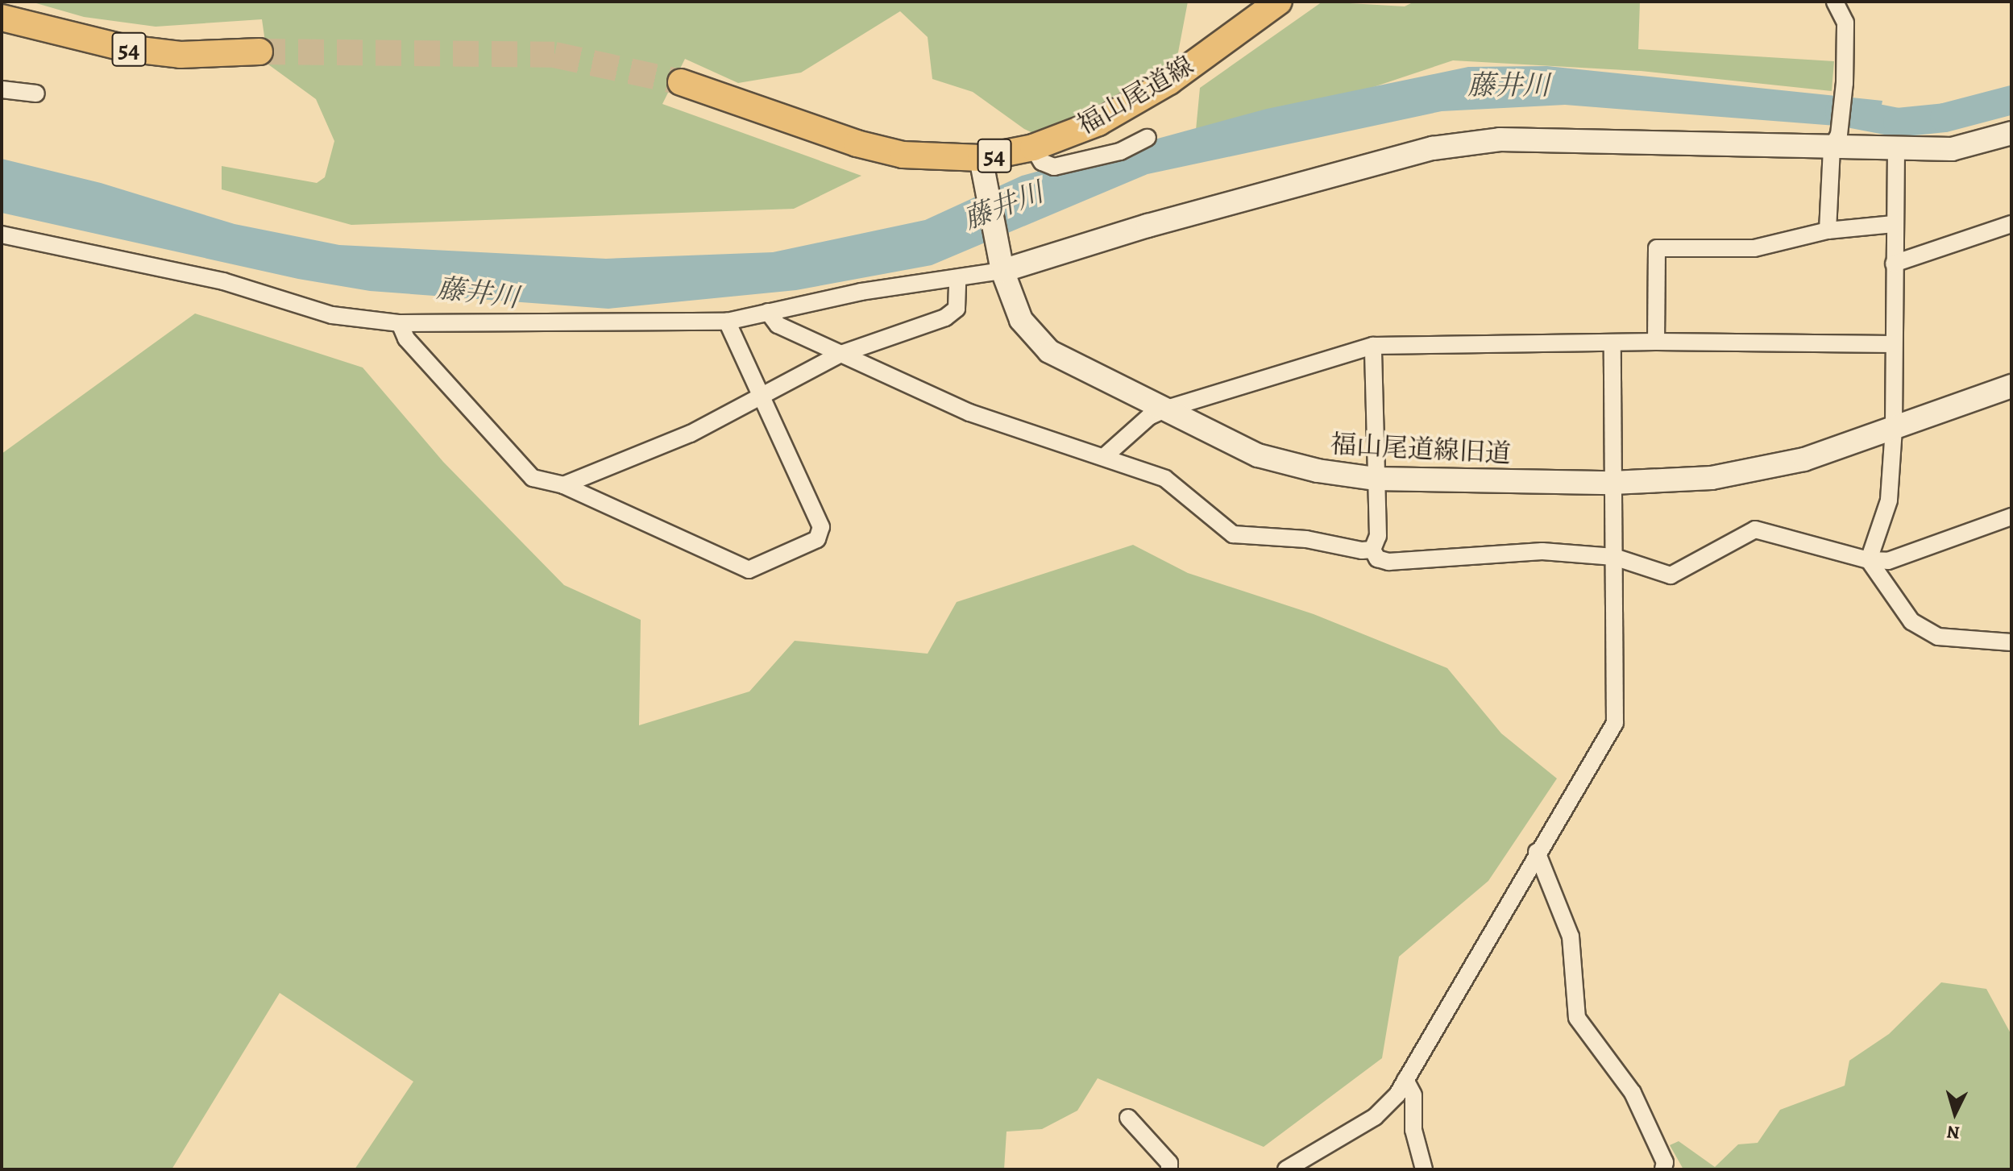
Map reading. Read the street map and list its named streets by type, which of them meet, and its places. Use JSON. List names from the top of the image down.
{
  "streets": {
    "main road": ["54", "福山尾道線"],
    "street": ["福山尾道線旧道"]
  },
  "crossings": [
    ["福山尾道線", "福山尾道線旧道"]
  ],
  "water": ["藤井川"],
  "north": "bottom"
}
